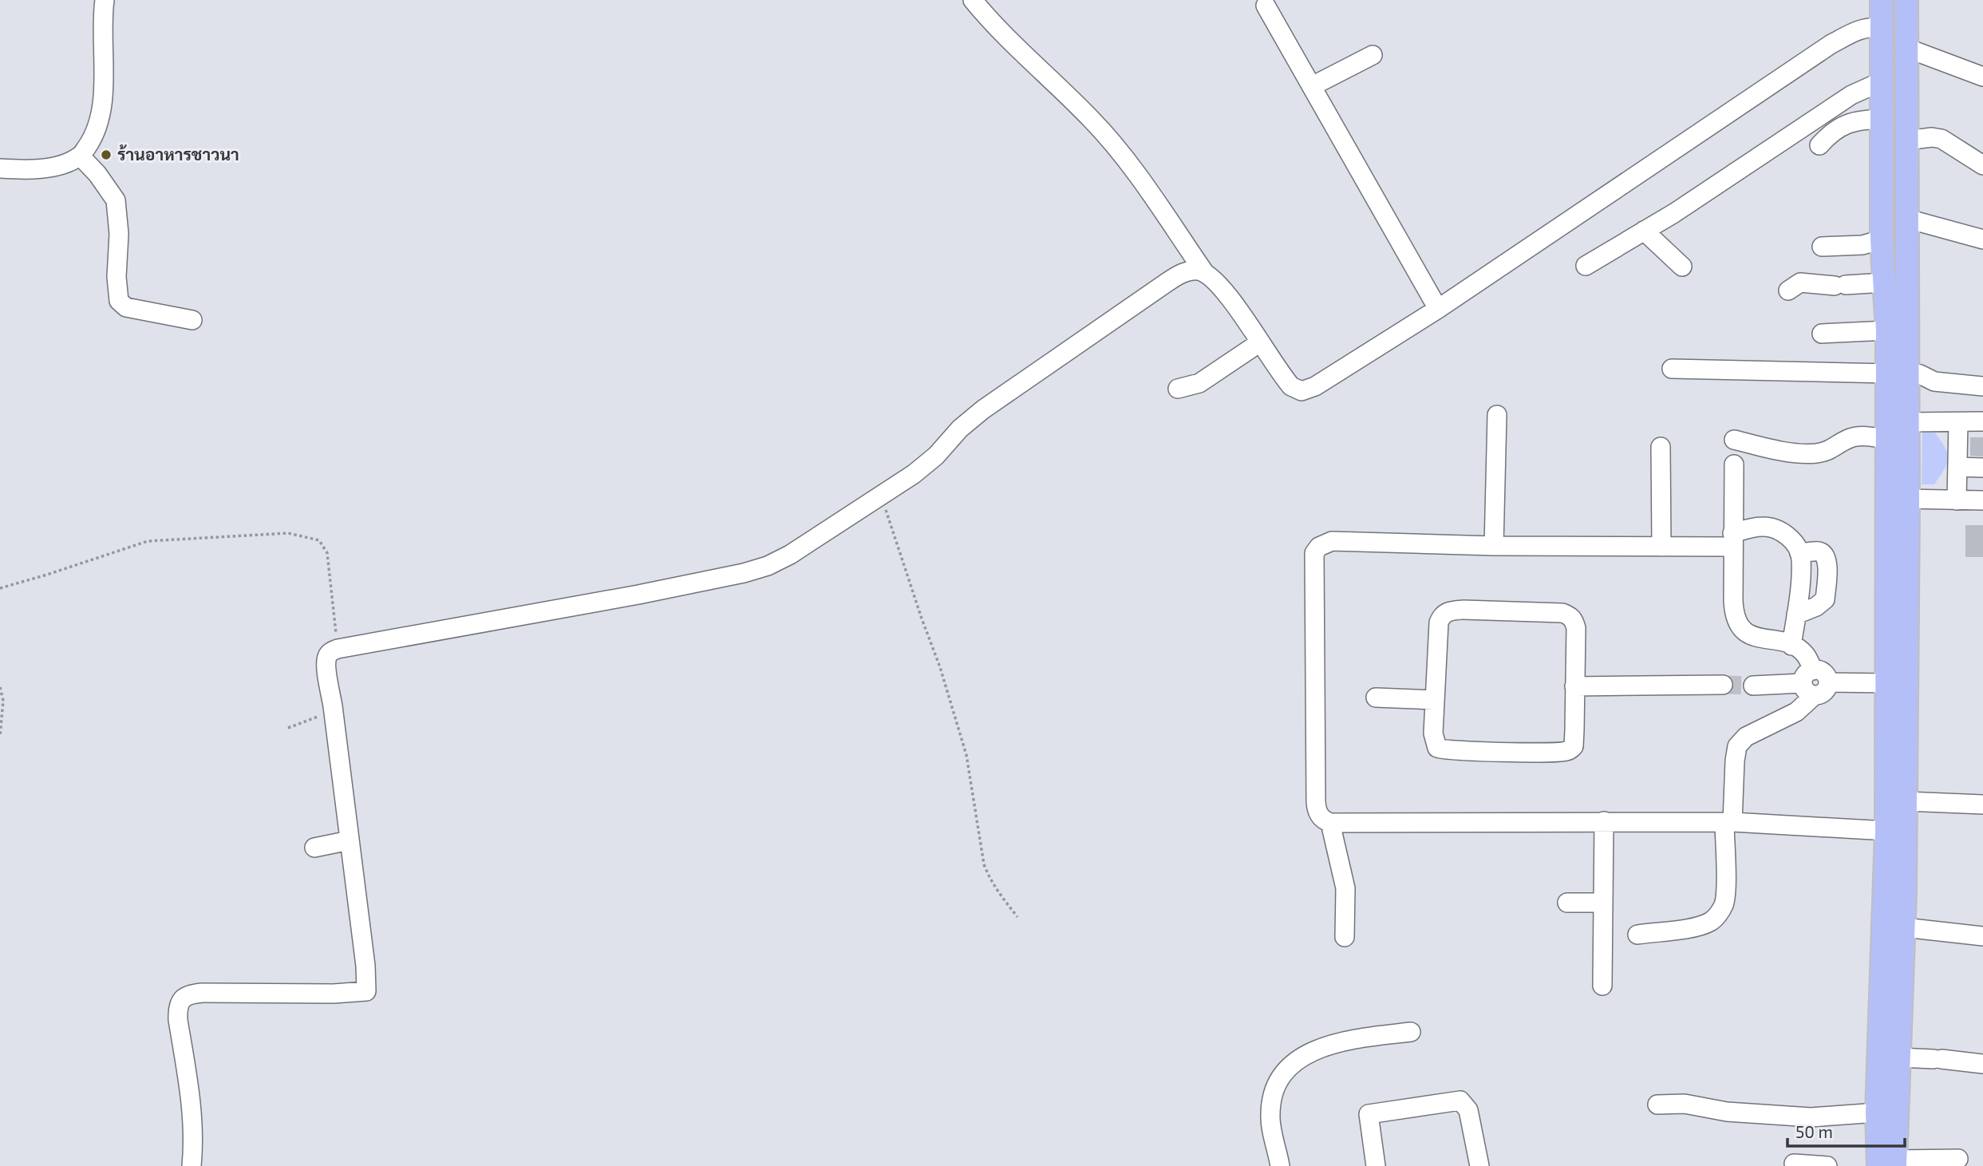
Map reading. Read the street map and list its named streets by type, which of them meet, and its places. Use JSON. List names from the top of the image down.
{
  "places": ["ร้านอาหารชาวนา"],
  "scale_bar": "50 m"
}
